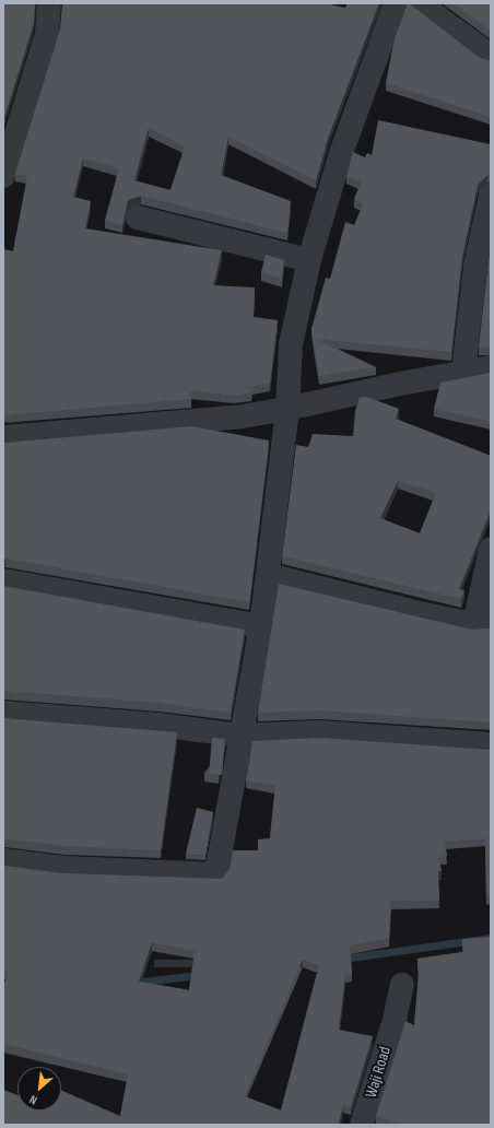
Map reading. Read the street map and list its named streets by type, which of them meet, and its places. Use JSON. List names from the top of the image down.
{
  "streets": {
    "street": ["Waji Road"]
  },
  "north": "bottom left"
}
